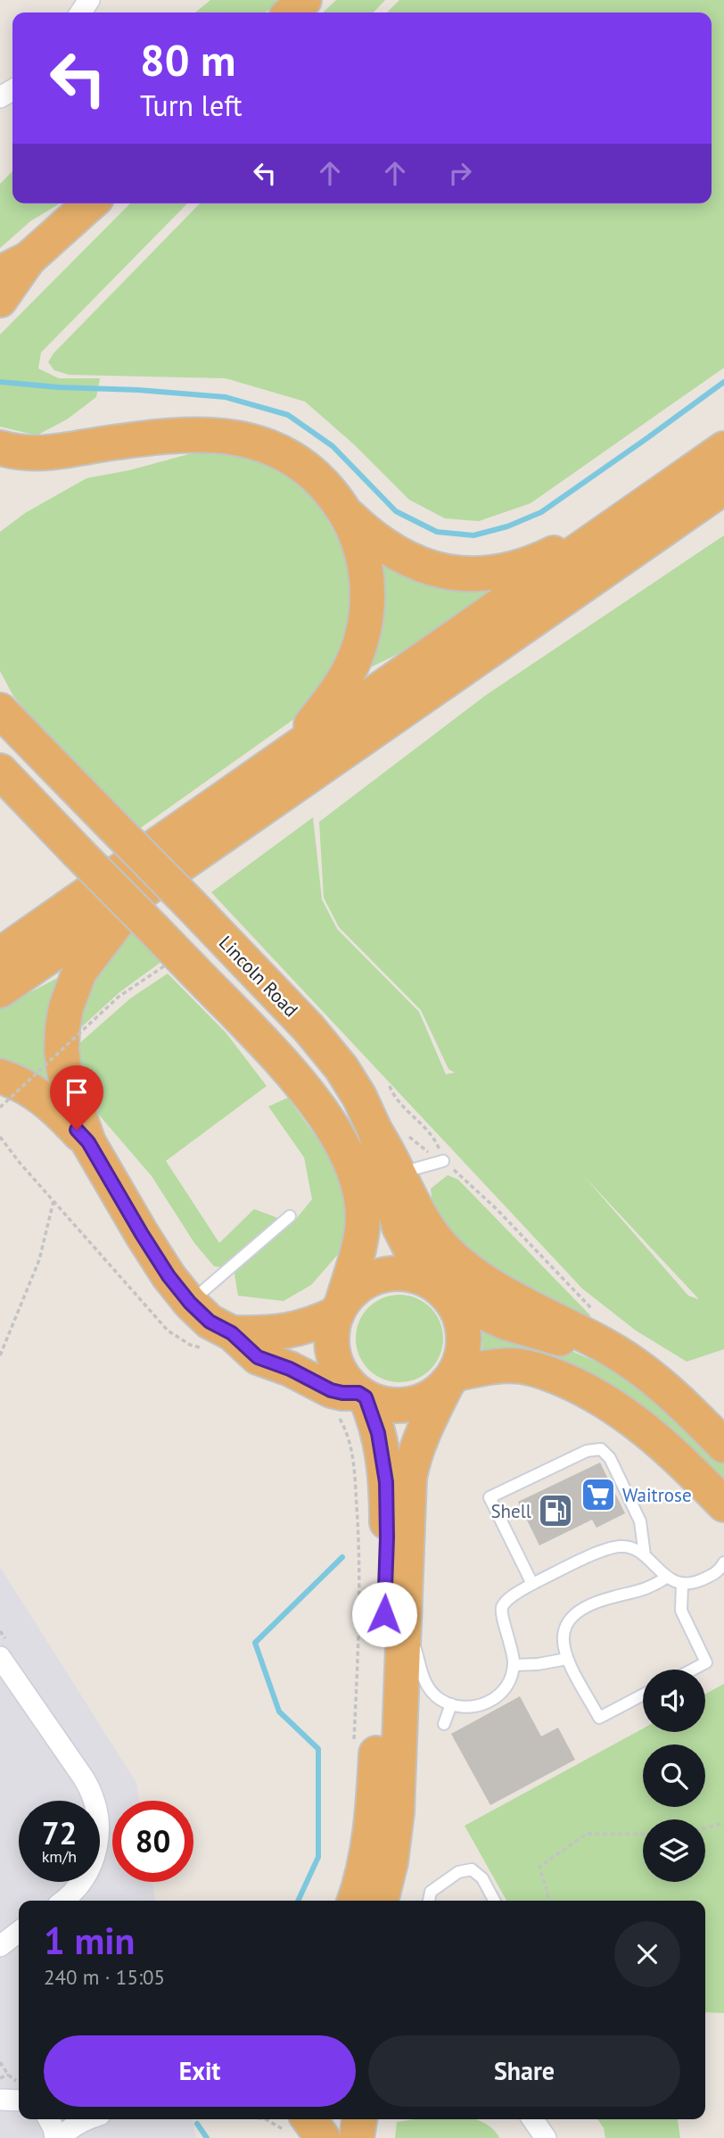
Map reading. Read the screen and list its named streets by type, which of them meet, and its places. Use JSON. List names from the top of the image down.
{
  "streets": {
    "highway": ["Lincoln Road"]
  },
  "places": {
    "supermarket": ["Waitrose"],
    "fuel station": ["Shell"]
  },
  "page": {
    "turn": ["80 m", "Turn left"],
    "speed": "72 km/h",
    "limit": "80",
    "heading": ["1 min", "240 m · 15:05"],
    "buttons": ["Exit", "Share"]
  }
}
